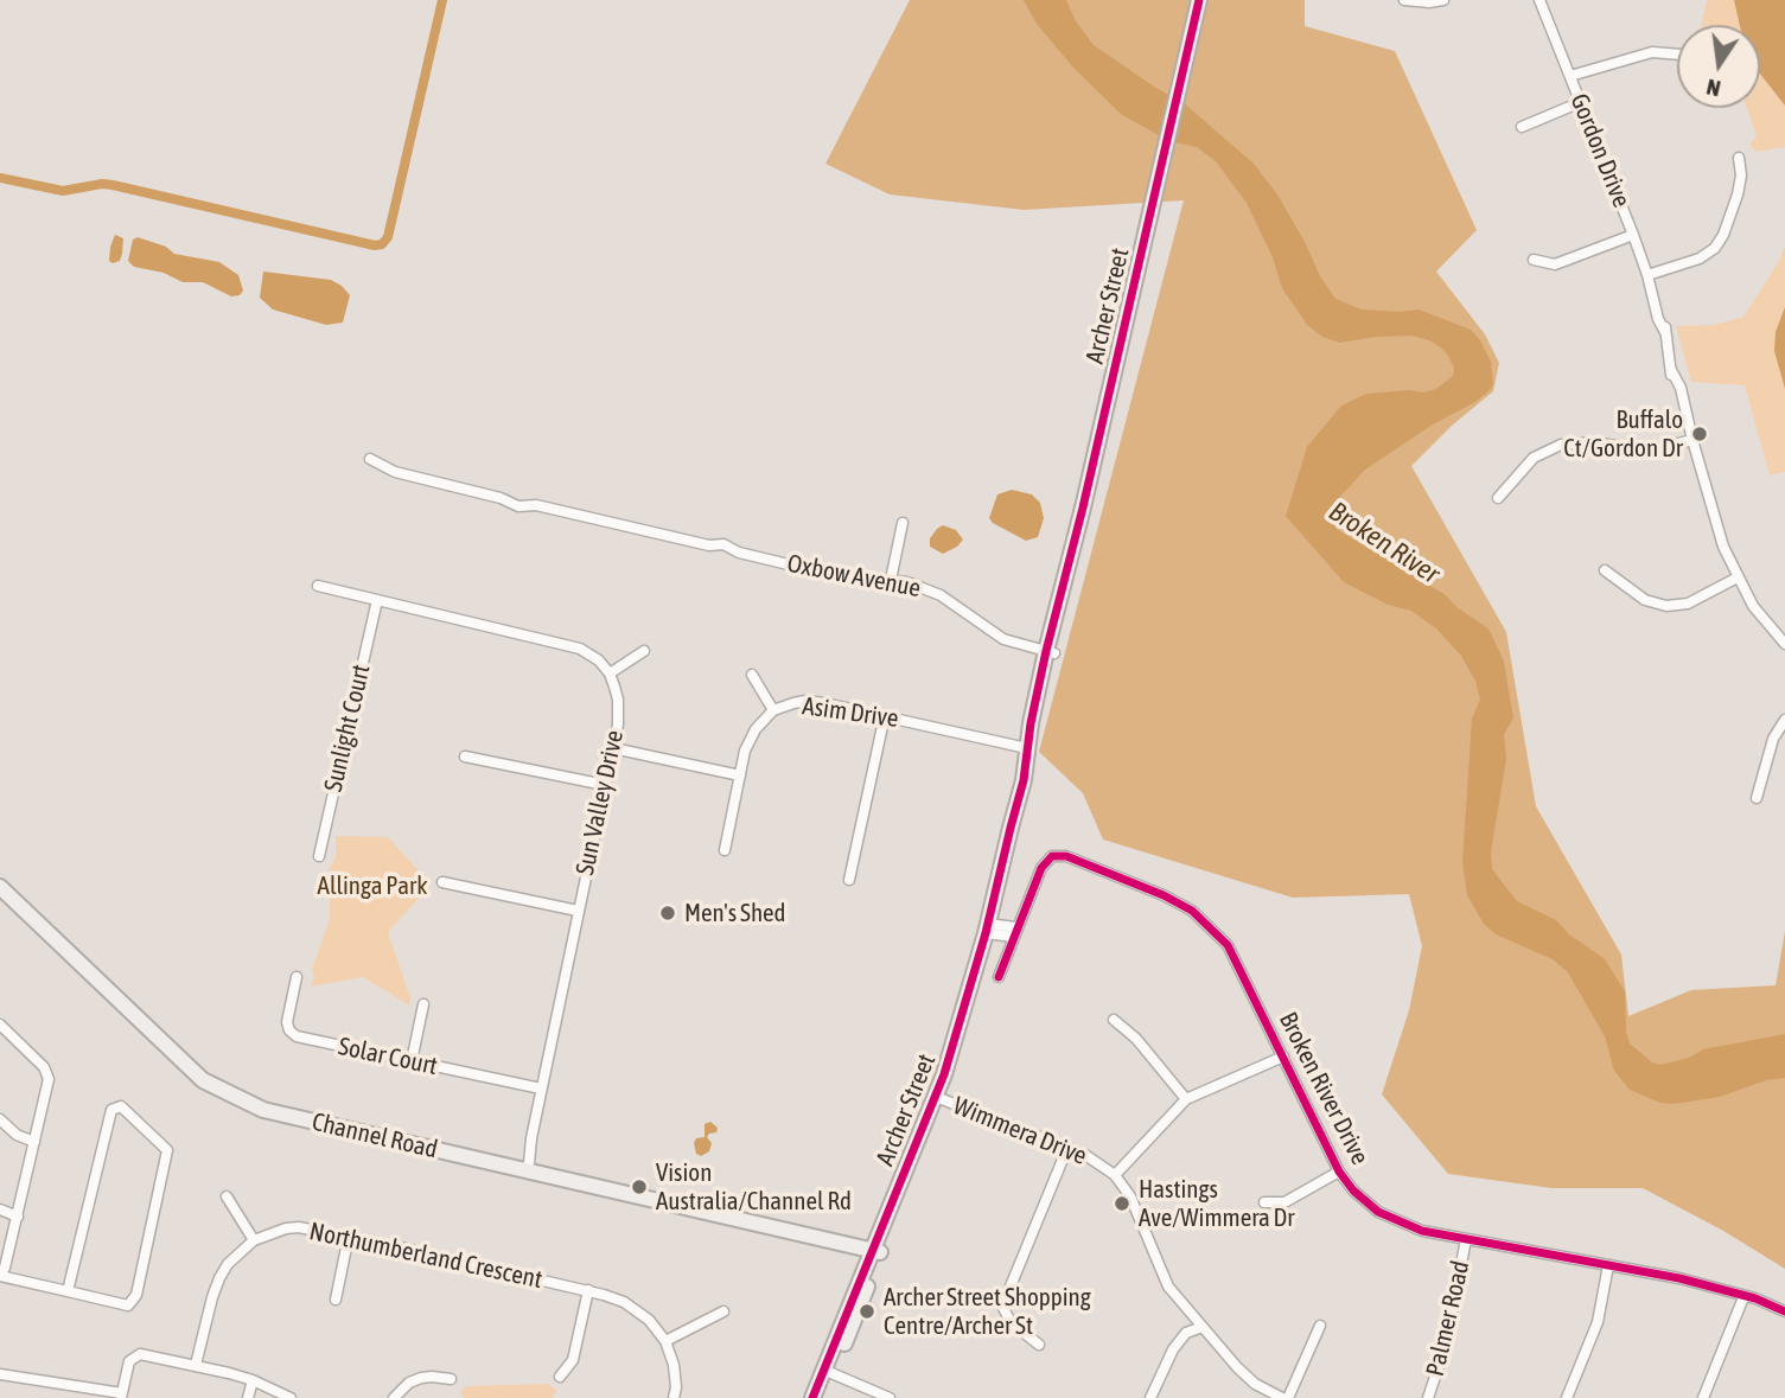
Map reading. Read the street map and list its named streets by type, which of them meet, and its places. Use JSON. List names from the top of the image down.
{
  "streets": {
    "main road": ["Archer Street", "Channel Road"],
    "street": [
      "Gordon Drive",
      "Oxbow Avenue",
      "Asim Drive",
      "Sunlight Court",
      "Sun Valley Drive",
      "Solar Court",
      "Broken River Drive",
      "Wimmera Drive",
      "Northumberland Crescent",
      "Palmer Road"
    ]
  },
  "crossings": [
    ["Archer Street", "Oxbow Avenue"],
    ["Archer Street", "Asim Drive"],
    ["Archer Street", "Wimmera Drive"],
    ["Archer Street", "Channel Road"],
    ["Sun Valley Drive", "Solar Court"],
    ["Sun Valley Drive", "Channel Road"],
    ["Broken River Drive", "Palmer Road"]
  ],
  "water": ["Broken River"],
  "parks": ["Allinga Park"],
  "places": [
    "Buffalo Ct/Gordon Dr",
    "Men's Shed",
    "Vision Australia/Channel Rd",
    "Hastings Ave/Wimmera Dr",
    "Archer Street Shopping Centre/Archer St"
  ],
  "north": "bottom"
}
